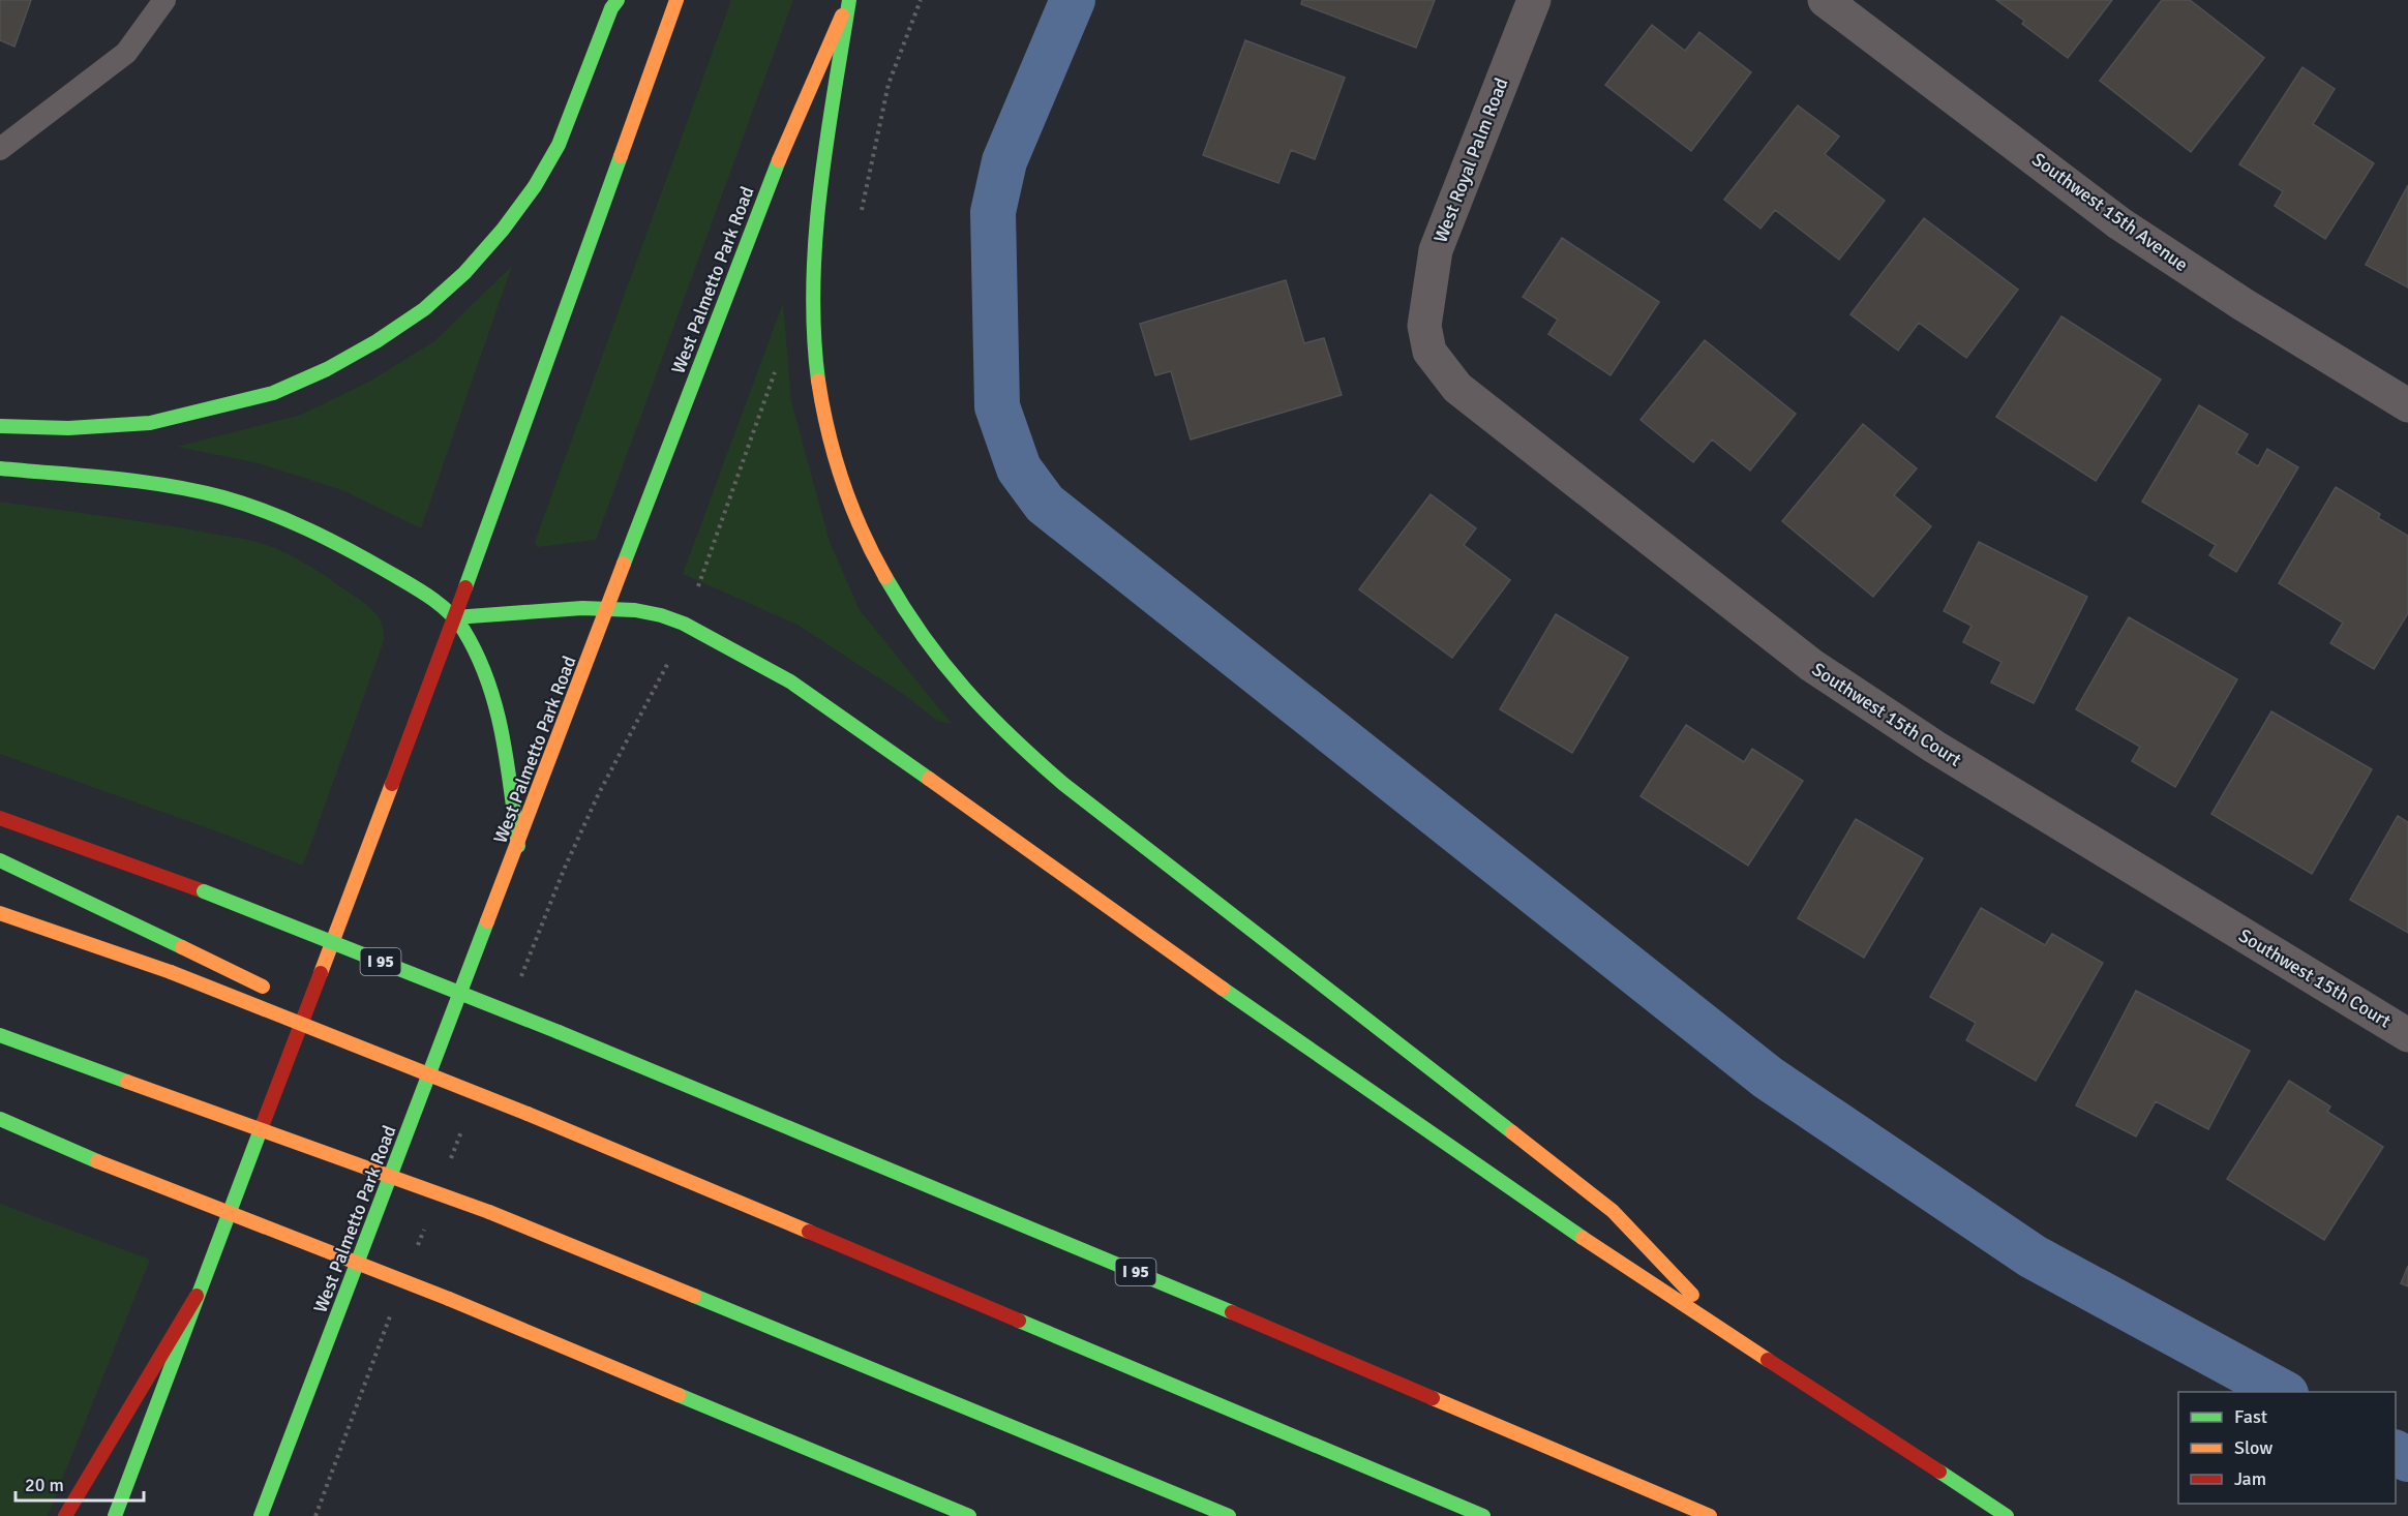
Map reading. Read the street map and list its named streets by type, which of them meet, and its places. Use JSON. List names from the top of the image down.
{
  "streets": {
    "main road": ["West Palmetto Park Road", "I 95"],
    "street": ["West Royal Palm Road", "Southwest 15th Avenue", "Southwest 15th Court"]
  },
  "crossings": [
    ["West Royal Palm Road", "Southwest 15th Court"]
  ],
  "legend": ["Fast", "Slow", "Jam"],
  "scale_bar": "20 m"
}
